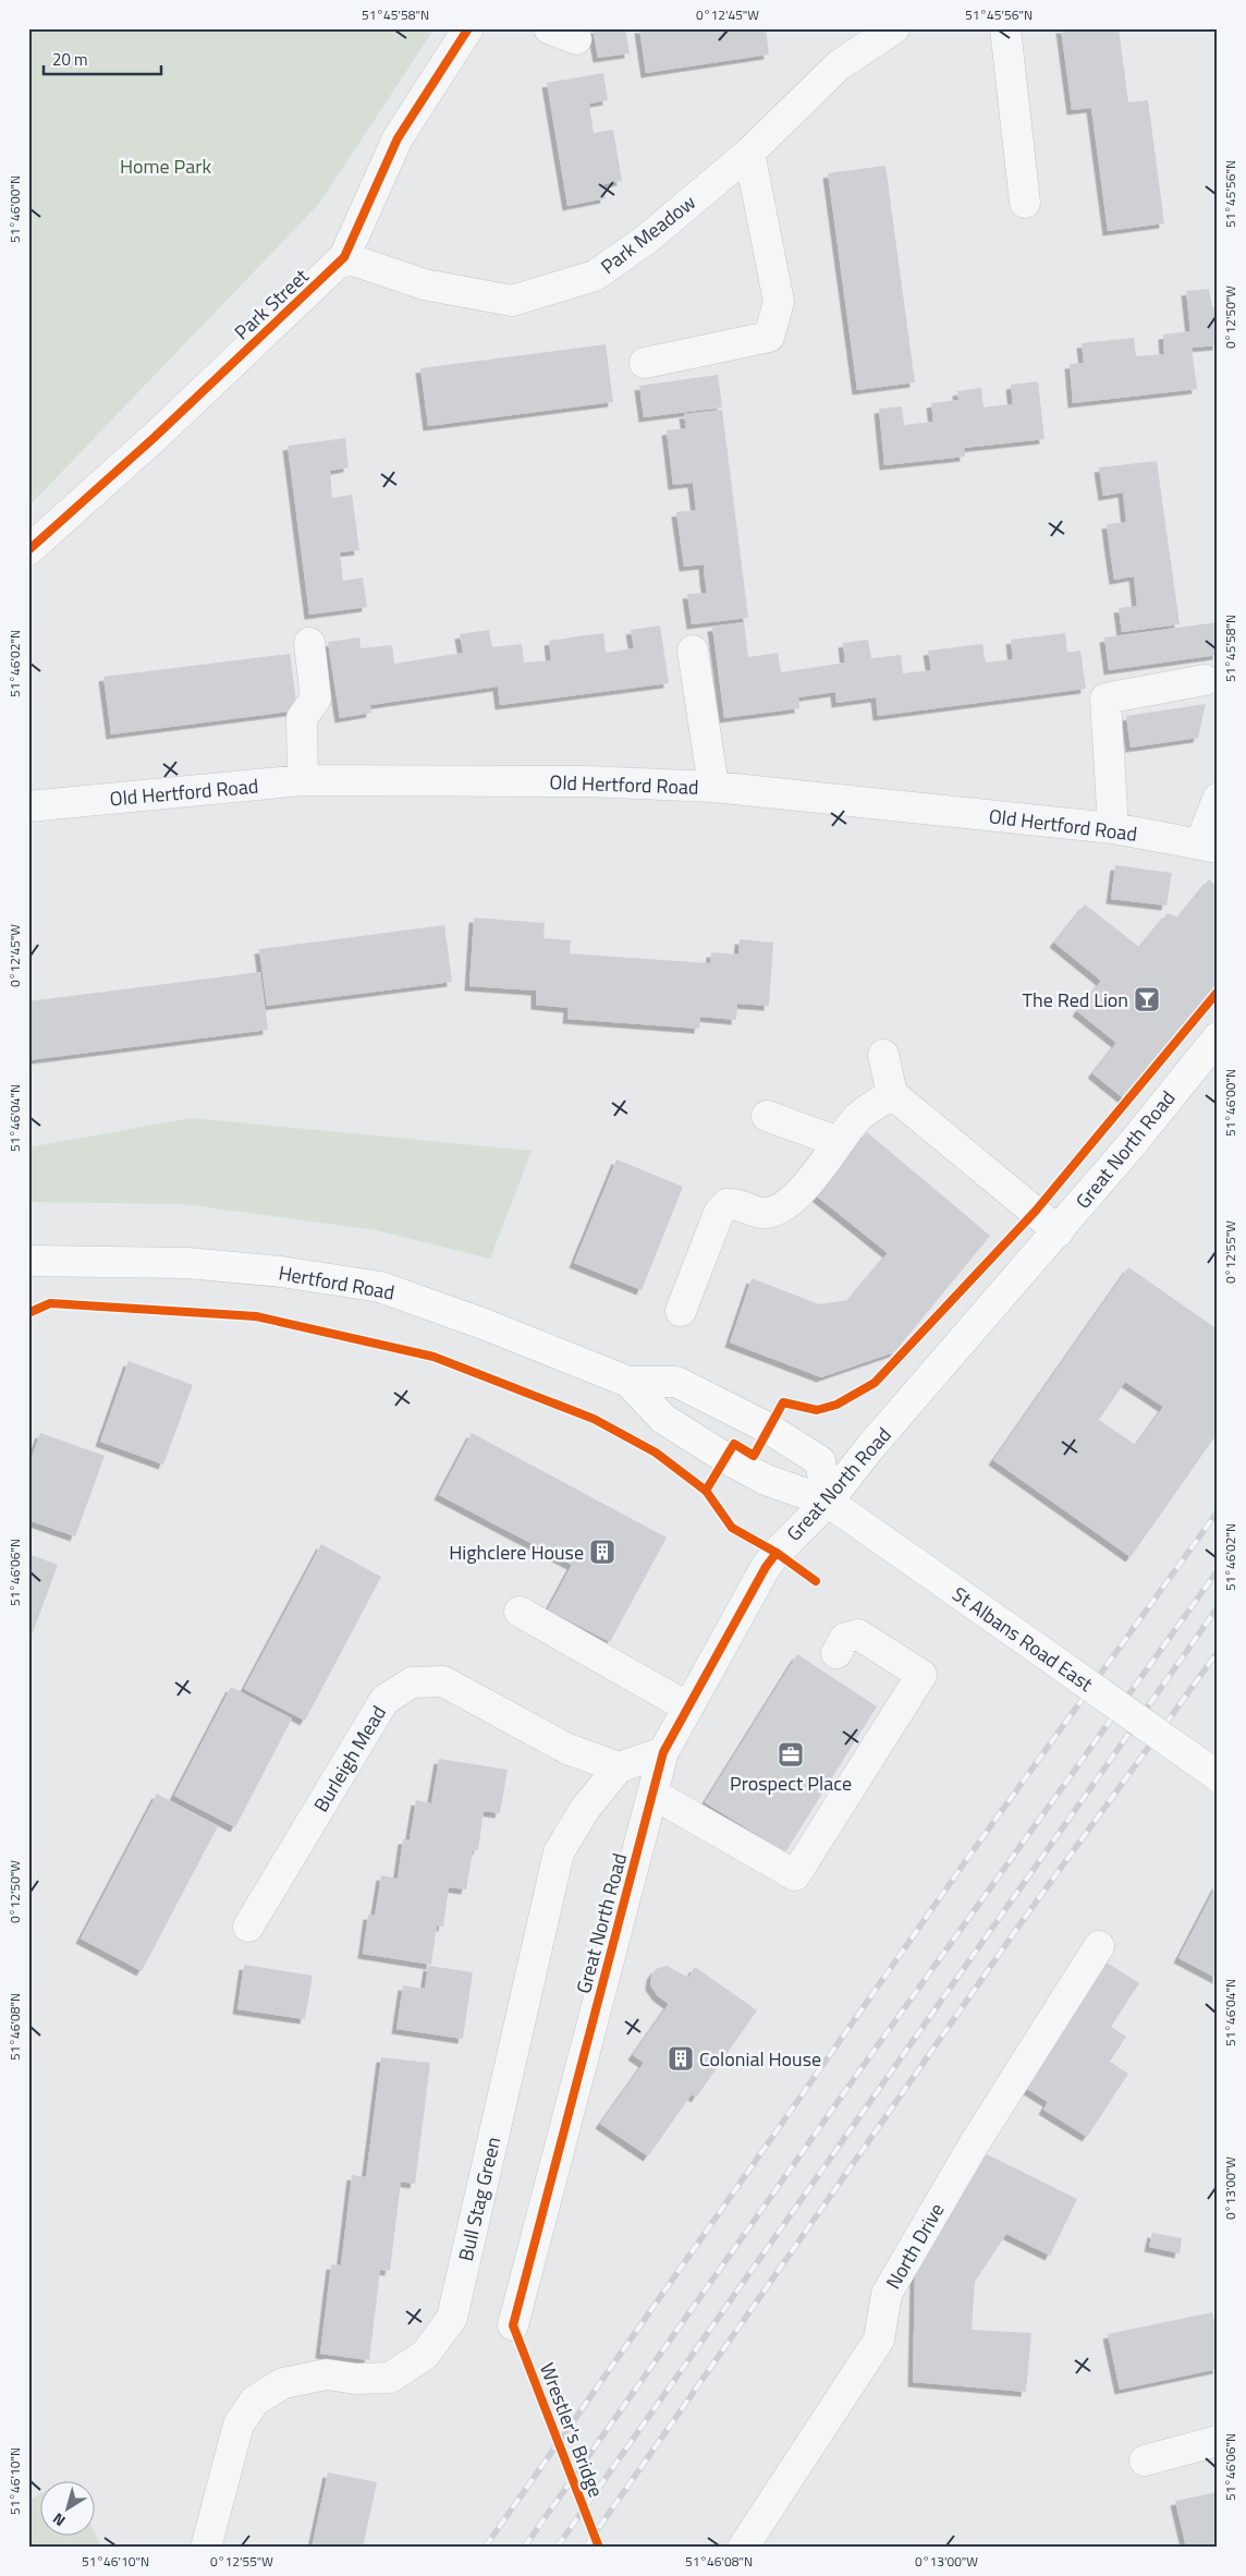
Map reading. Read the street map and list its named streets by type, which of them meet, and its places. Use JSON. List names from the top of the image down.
{
  "streets": {
    "main road": ["Great North Road", "Hertford Road", "St Albans Road East"],
    "street": [
      "Park Meadow",
      "Park Street",
      "Old Hertford Road",
      "Burleigh Mead",
      "Bull Stag Green",
      "North Drive"
    ],
    "cycle path": ["Wrestler's Bridge"]
  },
  "crossings": [
    ["Park Meadow", "Park Street"],
    ["Great North Road", "Hertford Road"],
    ["Great North Road", "St Albans Road East"],
    ["Hertford Road", "St Albans Road East"],
    ["Burleigh Mead", "Bull Stag Green"]
  ],
  "parks": ["Home Park"],
  "places": {
    "bar": ["The Red Lion"],
    "building": ["Highclere House", "Colonial House"],
    "office": ["Prospect Place"]
  },
  "scale_bar": "20 m",
  "north": "bottom left",
  "coordinates": [
    "51°45'58\"N",
    "0°12'45\"W",
    "51°45'56\"N",
    "51°46'00\"N",
    "0°12'50\"W",
    "51°46'02\"N",
    "51°46'04\"N",
    "0°12'55\"W",
    "51°46'06\"N",
    "51°46'08\"N",
    "0°13'00\"W",
    "51°46'10\"N"
  ]
}
